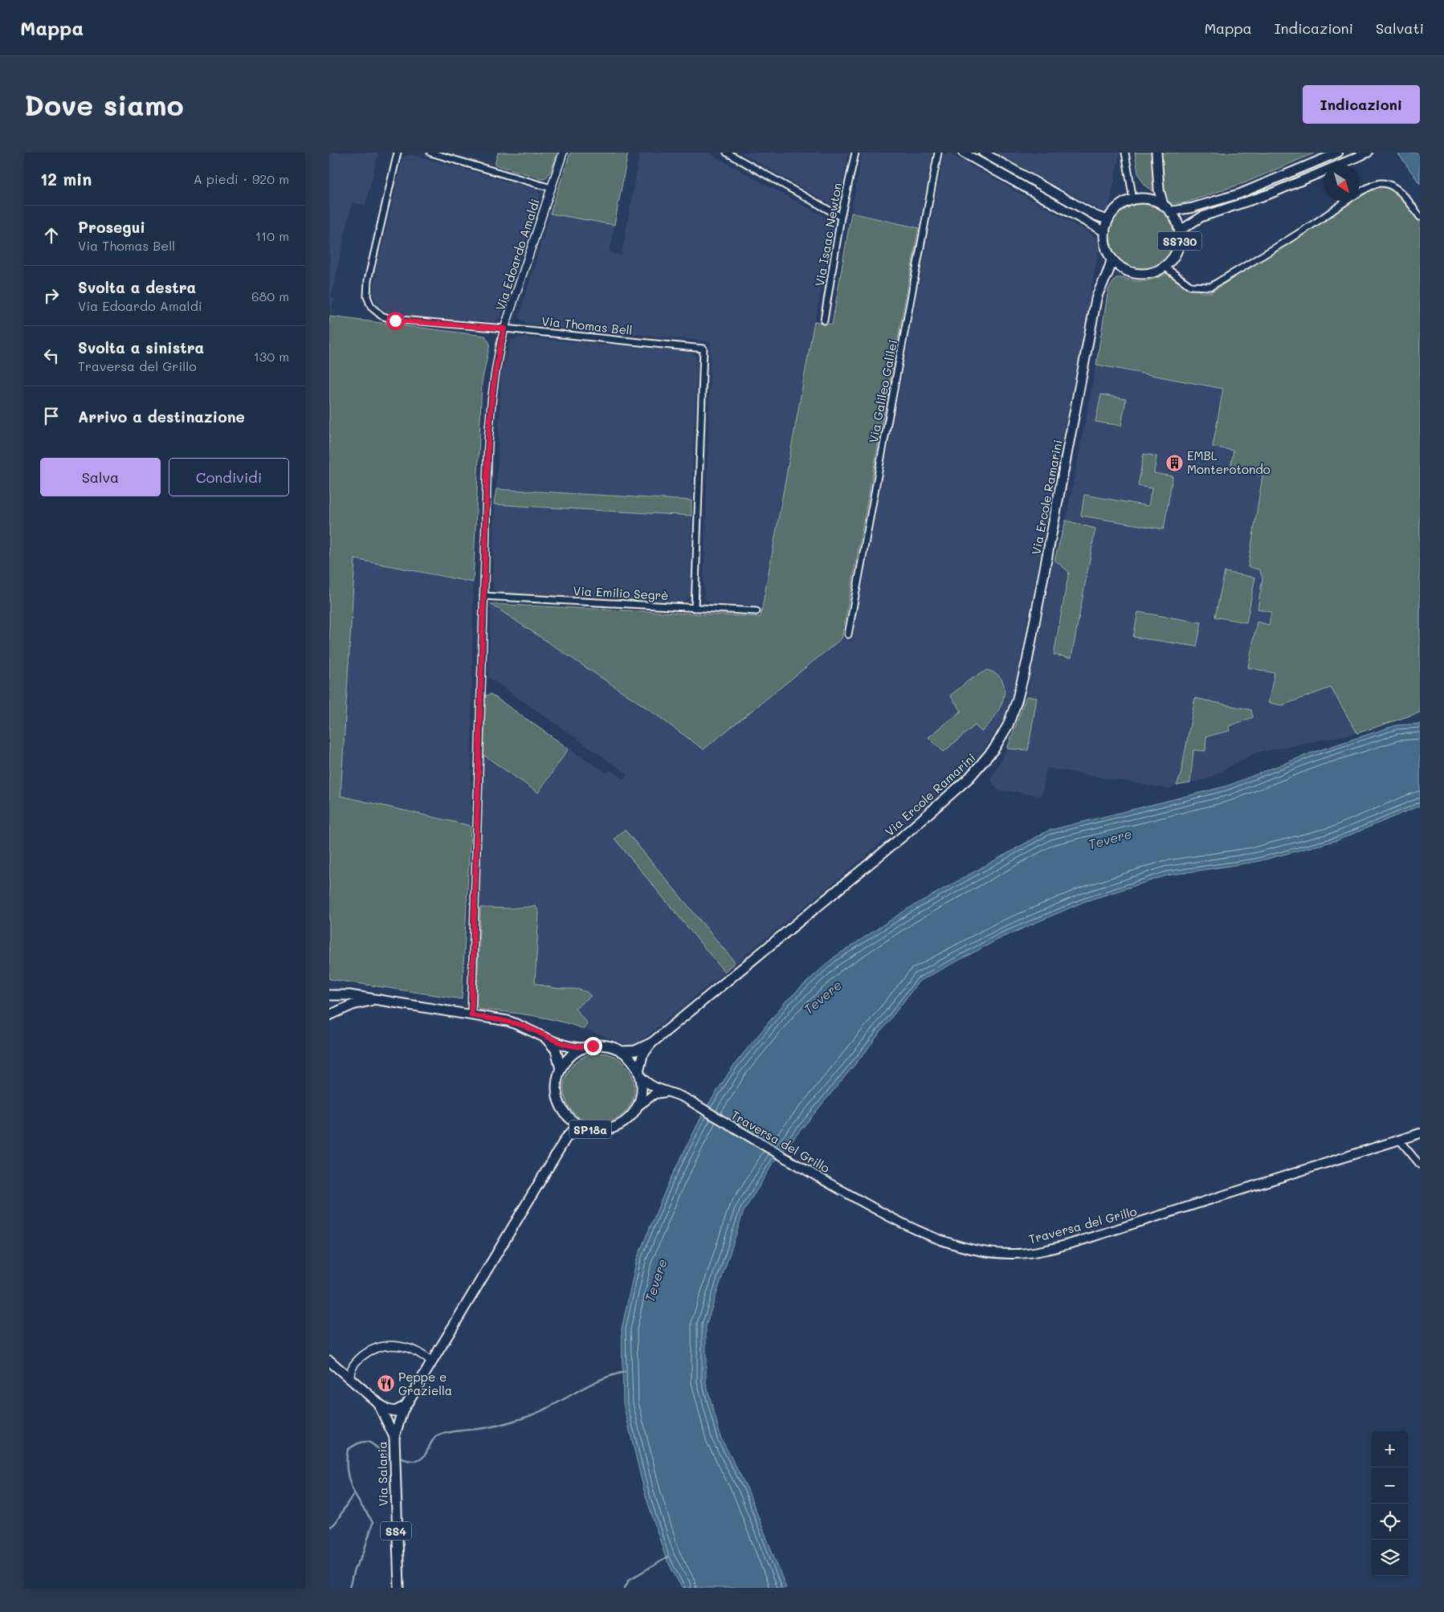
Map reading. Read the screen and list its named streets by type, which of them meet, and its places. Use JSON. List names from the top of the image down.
{
  "streets": {
    "main road": [
      "SS730",
      "Via Ercole Ramarini",
      "SP18a",
      "Traversa del Grillo",
      "Via Salaria",
      "SS4"
    ],
    "street": [
      "Via Isaac Newton",
      "Via Edoardo Amaldi",
      "Via Thomas Bell",
      "Via Galileo Galilei",
      "Via Emilio Segrè"
    ]
  },
  "crossings": [
    ["SS730", "Via Ercole Ramarini"],
    ["Via Edoardo Amaldi", "Via Thomas Bell"],
    ["Via Edoardo Amaldi", "Via Emilio Segrè"],
    ["Via Edoardo Amaldi", "SP18a"],
    ["Via Thomas Bell", "Via Emilio Segrè"],
    ["Via Ercole Ramarini", "SP18a"],
    ["Via Ercole Ramarini", "Traversa del Grillo"],
    ["SP18a", "Traversa del Grillo"]
  ],
  "water": ["Tevere"],
  "places": {
    "building": ["EMBL Monterotondo"],
    "restaurant": ["Peppe e Graziella"]
  },
  "north": "bottom right",
  "page": {
    "header": "Mappa",
    "nav": ["Mappa", "Indicazioni", "Salvati"],
    "buttons": [
      "Indicazioni",
      ["Salva", "Condividi"]
    ],
    "title": "Dove siamo",
    "heading": ["12 min", "A piedi · 920 m"],
    "list": [
      ["Prosegui", "Via Thomas Bell", "110 m"],
      ["Svolta a destra", "Via Edoardo Amaldi", "680 m"],
      ["Svolta a sinistra", "Traversa del Grillo", "130 m"],
      "Arrivo a destinazione"
    ],
    "map_buttons": ["+", "−"]
  }
}
